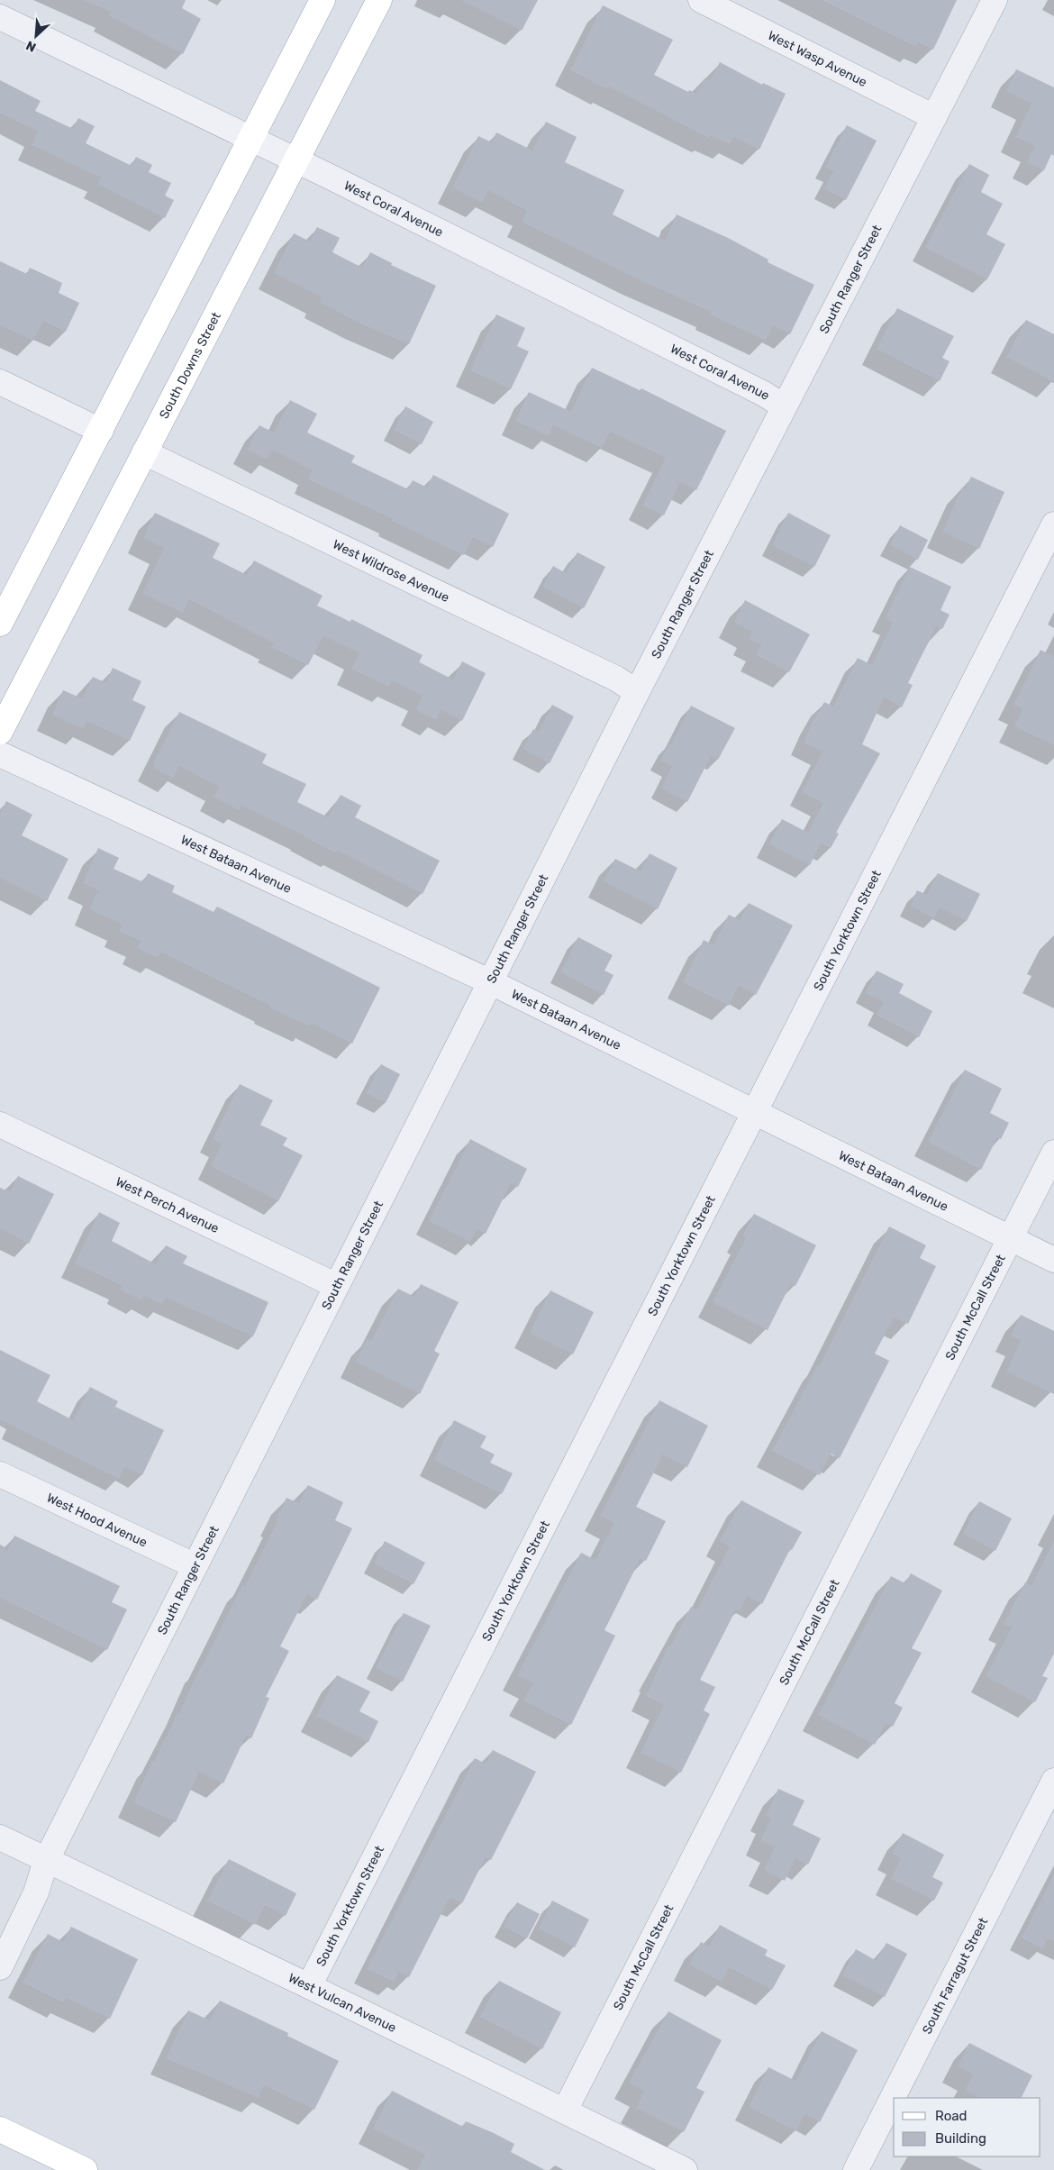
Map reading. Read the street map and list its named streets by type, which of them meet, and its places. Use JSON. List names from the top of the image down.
{
  "streets": {
    "main road": ["South Downs Street"],
    "street": [
      "West Wasp Avenue",
      "West Coral Avenue",
      "South Ranger Street",
      "West Wildrose Avenue",
      "West Bataan Avenue",
      "South Yorktown Street",
      "West Perch Avenue",
      "South McCall Street",
      "West Hood Avenue",
      "South Farragut Street",
      "West Vulcan Avenue"
    ]
  },
  "crossings": [
    ["West Wasp Avenue", "South Ranger Street"],
    ["West Coral Avenue", "South Ranger Street"],
    ["West Coral Avenue", "South Downs Street"],
    ["South Ranger Street", "West Wildrose Avenue"],
    ["South Ranger Street", "West Bataan Avenue"],
    ["South Ranger Street", "West Perch Avenue"],
    ["South Ranger Street", "West Hood Avenue"],
    ["South Ranger Street", "West Vulcan Avenue"],
    ["South Downs Street", "West Wildrose Avenue"],
    ["West Bataan Avenue", "South Yorktown Street"],
    ["West Bataan Avenue", "South McCall Street"],
    ["South Yorktown Street", "West Vulcan Avenue"],
    ["South McCall Street", "West Vulcan Avenue"]
  ],
  "legend": ["Road", "Building"],
  "north": "bottom left"
}
